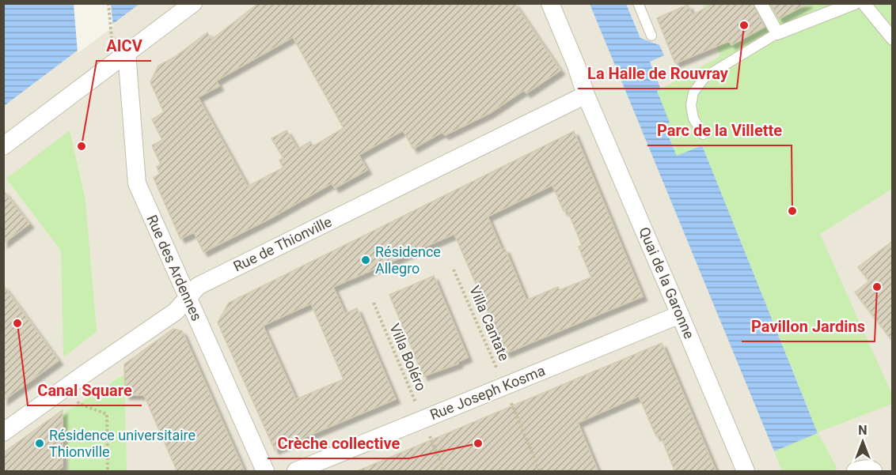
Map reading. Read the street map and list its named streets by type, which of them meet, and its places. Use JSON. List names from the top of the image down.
{
  "streets": {
    "street": [
      "Rue de Thionville",
      "Rue des Ardennes",
      "Quai de la Garonne",
      "Rue Joseph Kosma"
    ],
    "path": ["Villa Cantate", "Villa Boléro"]
  },
  "crossings": [
    ["Rue de Thionville", "Rue des Ardennes"],
    ["Rue de Thionville", "Quai de la Garonne"],
    ["Quai de la Garonne", "Rue Joseph Kosma"],
    ["Villa Cantate", "Rue Joseph Kosma"],
    ["Villa Boléro", "Rue Joseph Kosma"]
  ],
  "places": [
    "La Halle de Rouvray",
    "AICV",
    "Parc de la Villette",
    "Résidence Allegro",
    "Pavillon Jardins",
    "Canal Square",
    "Résidence universitaire Thionville",
    "Crèche collective"
  ],
  "north": "top"
}
